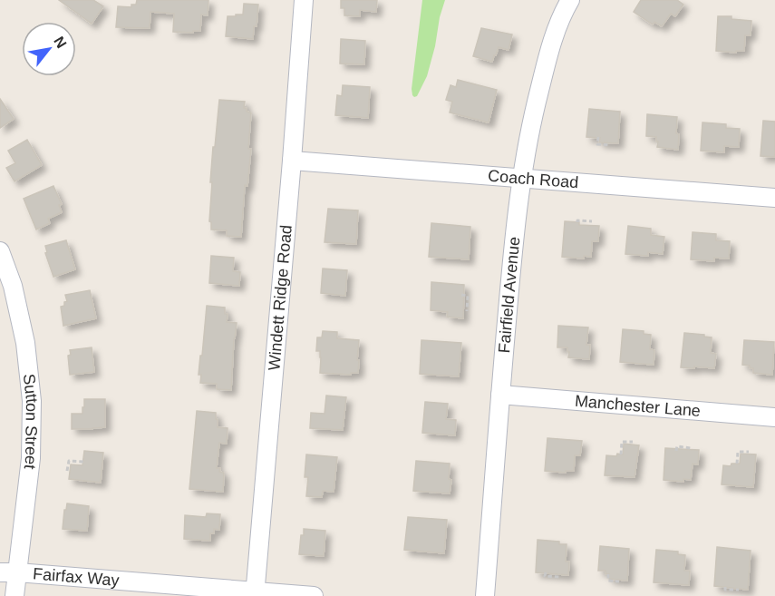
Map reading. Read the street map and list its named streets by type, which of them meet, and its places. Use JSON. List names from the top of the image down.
{
  "streets": {
    "street": [
      "Coach Road",
      "Fairfield Avenue",
      "Windett Ridge Road",
      "Manchester Lane",
      "Sutton Street",
      "Fairfax Way"
    ]
  },
  "crossings": [
    ["Coach Road", "Fairfield Avenue"],
    ["Coach Road", "Windett Ridge Road"],
    ["Fairfield Avenue", "Manchester Lane"],
    ["Windett Ridge Road", "Fairfax Way"],
    ["Sutton Street", "Fairfax Way"]
  ],
  "north": "top right"
}
